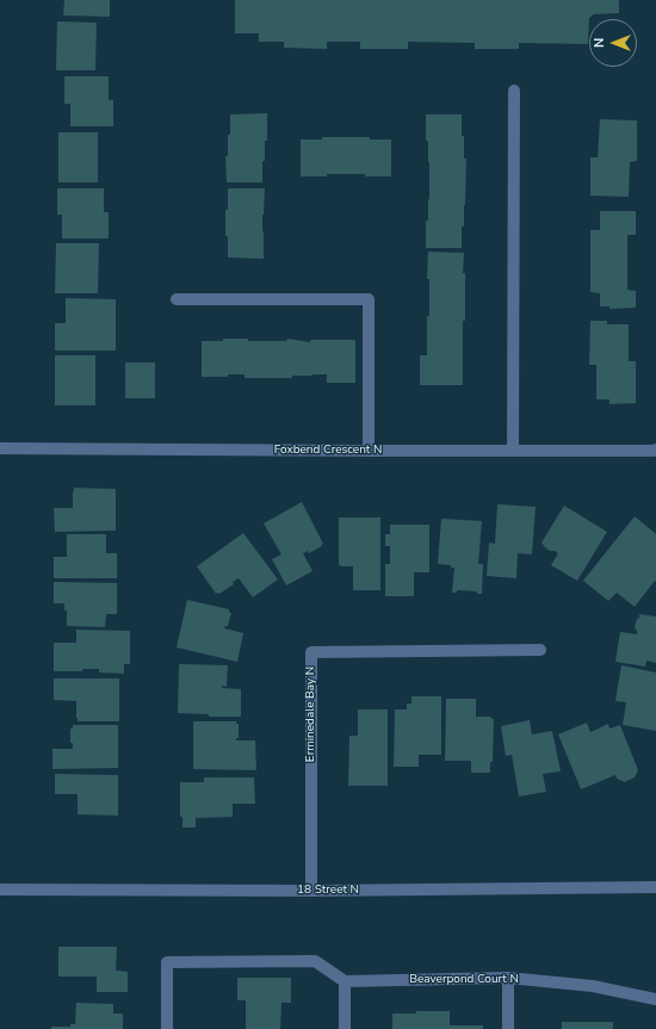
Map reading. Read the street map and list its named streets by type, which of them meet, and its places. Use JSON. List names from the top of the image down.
{
  "streets": {
    "street": [
      "Foxbend Crescent N",
      "Erminedale Bay N",
      "18 Street N",
      "Beaverpond Court N"
    ]
  },
  "crossings": [
    ["Erminedale Bay N", "18 Street N"]
  ],
  "north": "left"
}
